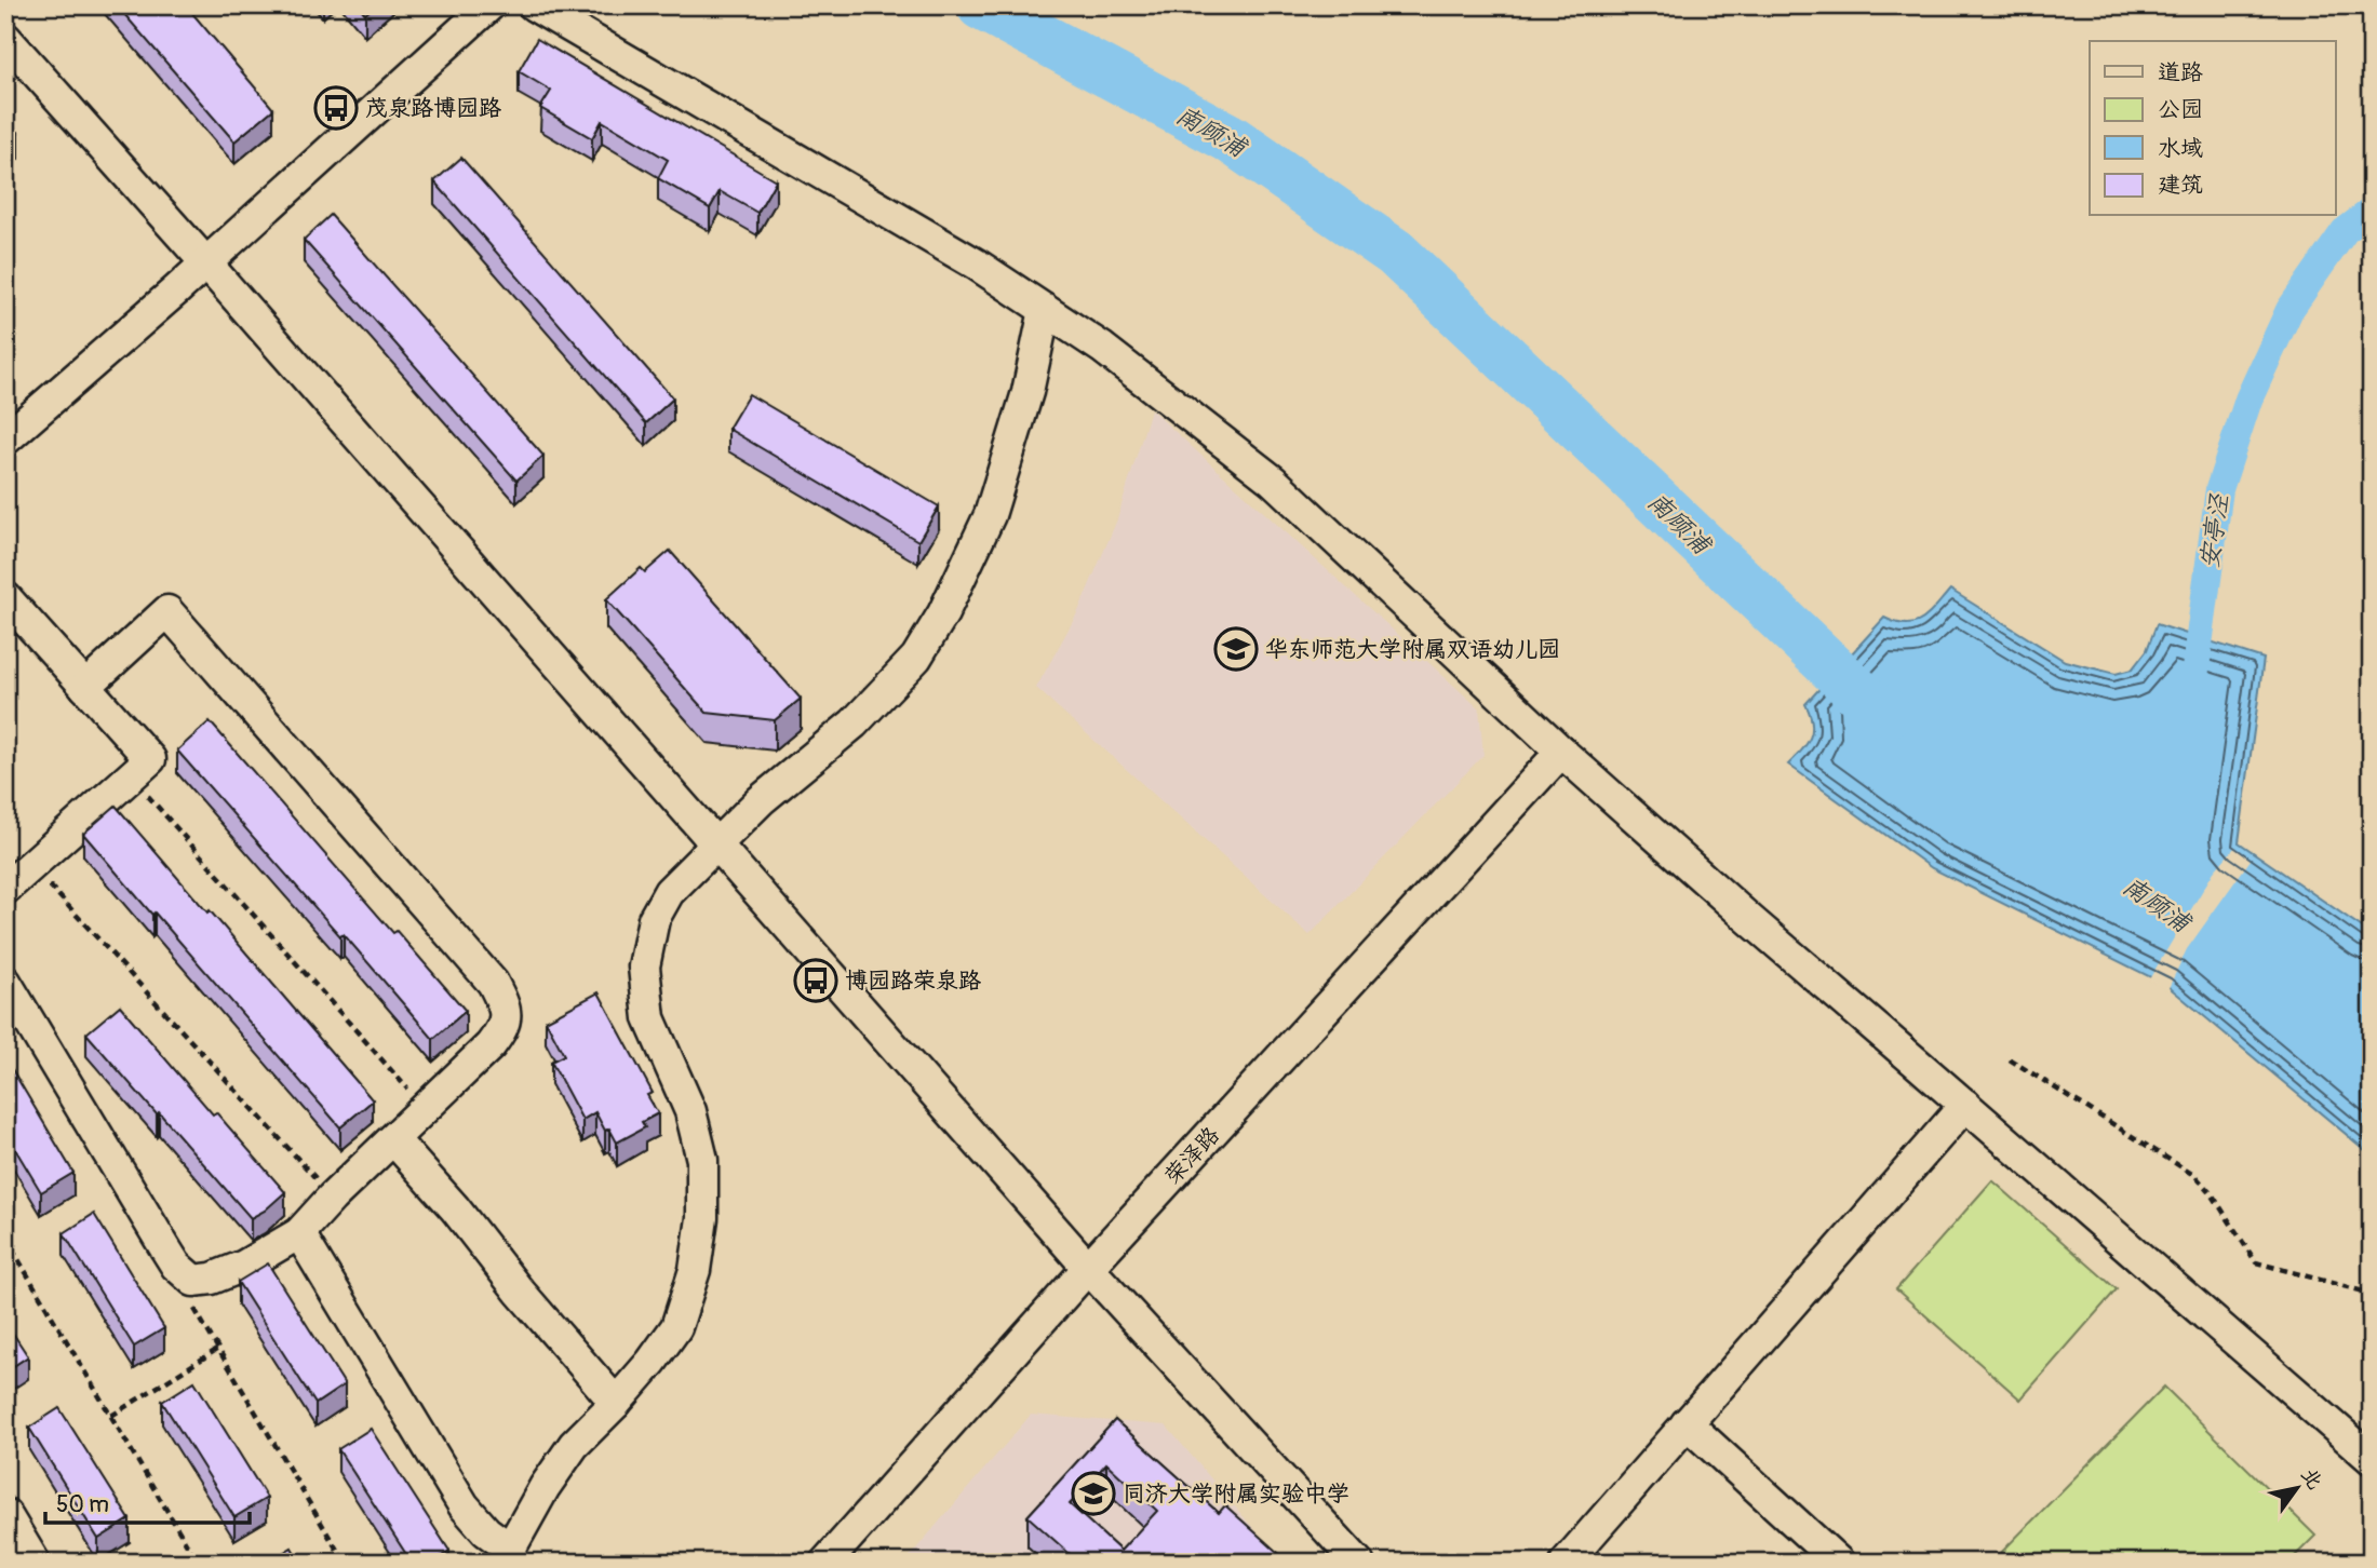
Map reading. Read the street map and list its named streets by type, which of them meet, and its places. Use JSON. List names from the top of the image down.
{
  "streets": {
    "street": ["荣泽路"]
  },
  "water": ["南顾浦", "安亭泾"],
  "places": {
    "bus stop": ["茂泉路博园路", "博园路荣泉路"],
    "school or university": ["华东师范大学附属双语幼儿园", "同济大学附属实验中学"]
  },
  "legend": [
    "道路",
    "公园",
    "水域",
    "建筑"
  ],
  "scale_bar": "50 m",
  "north": "top right"
}
